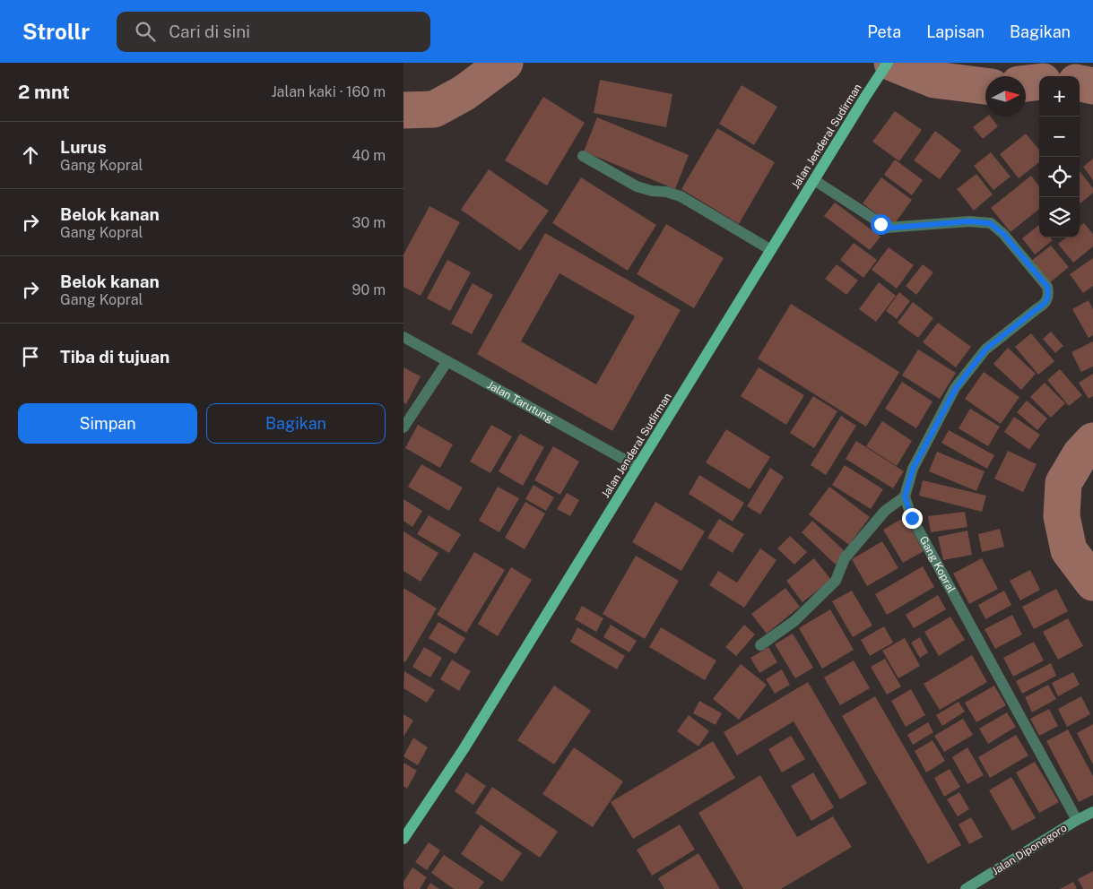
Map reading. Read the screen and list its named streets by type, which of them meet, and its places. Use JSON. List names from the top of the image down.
{
  "streets": {
    "main road": ["Jalan Jenderal Sudirman"],
    "street": ["Jalan Tarutung", "Gang Kopral", "Jalan Diponegoro"]
  },
  "crossings": [
    ["Jalan Jenderal Sudirman", "Jalan Tarutung"],
    ["Gang Kopral", "Jalan Diponegoro"]
  ],
  "north": "right",
  "page": {
    "header": "Strollr",
    "search": "Cari di sini",
    "nav": ["Peta", "Lapisan", "Bagikan"],
    "heading": ["2 mnt", "Jalan kaki · 160 m"],
    "map_buttons": ["+", "−"],
    "list": [
      ["Lurus", "Gang Kopral", "40 m"],
      ["Belok kanan", "Gang Kopral", "30 m"],
      ["Belok kanan", "Gang Kopral", "90 m"],
      "Tiba di tujuan"
    ],
    "buttons": ["Simpan", "Bagikan"]
  }
}
